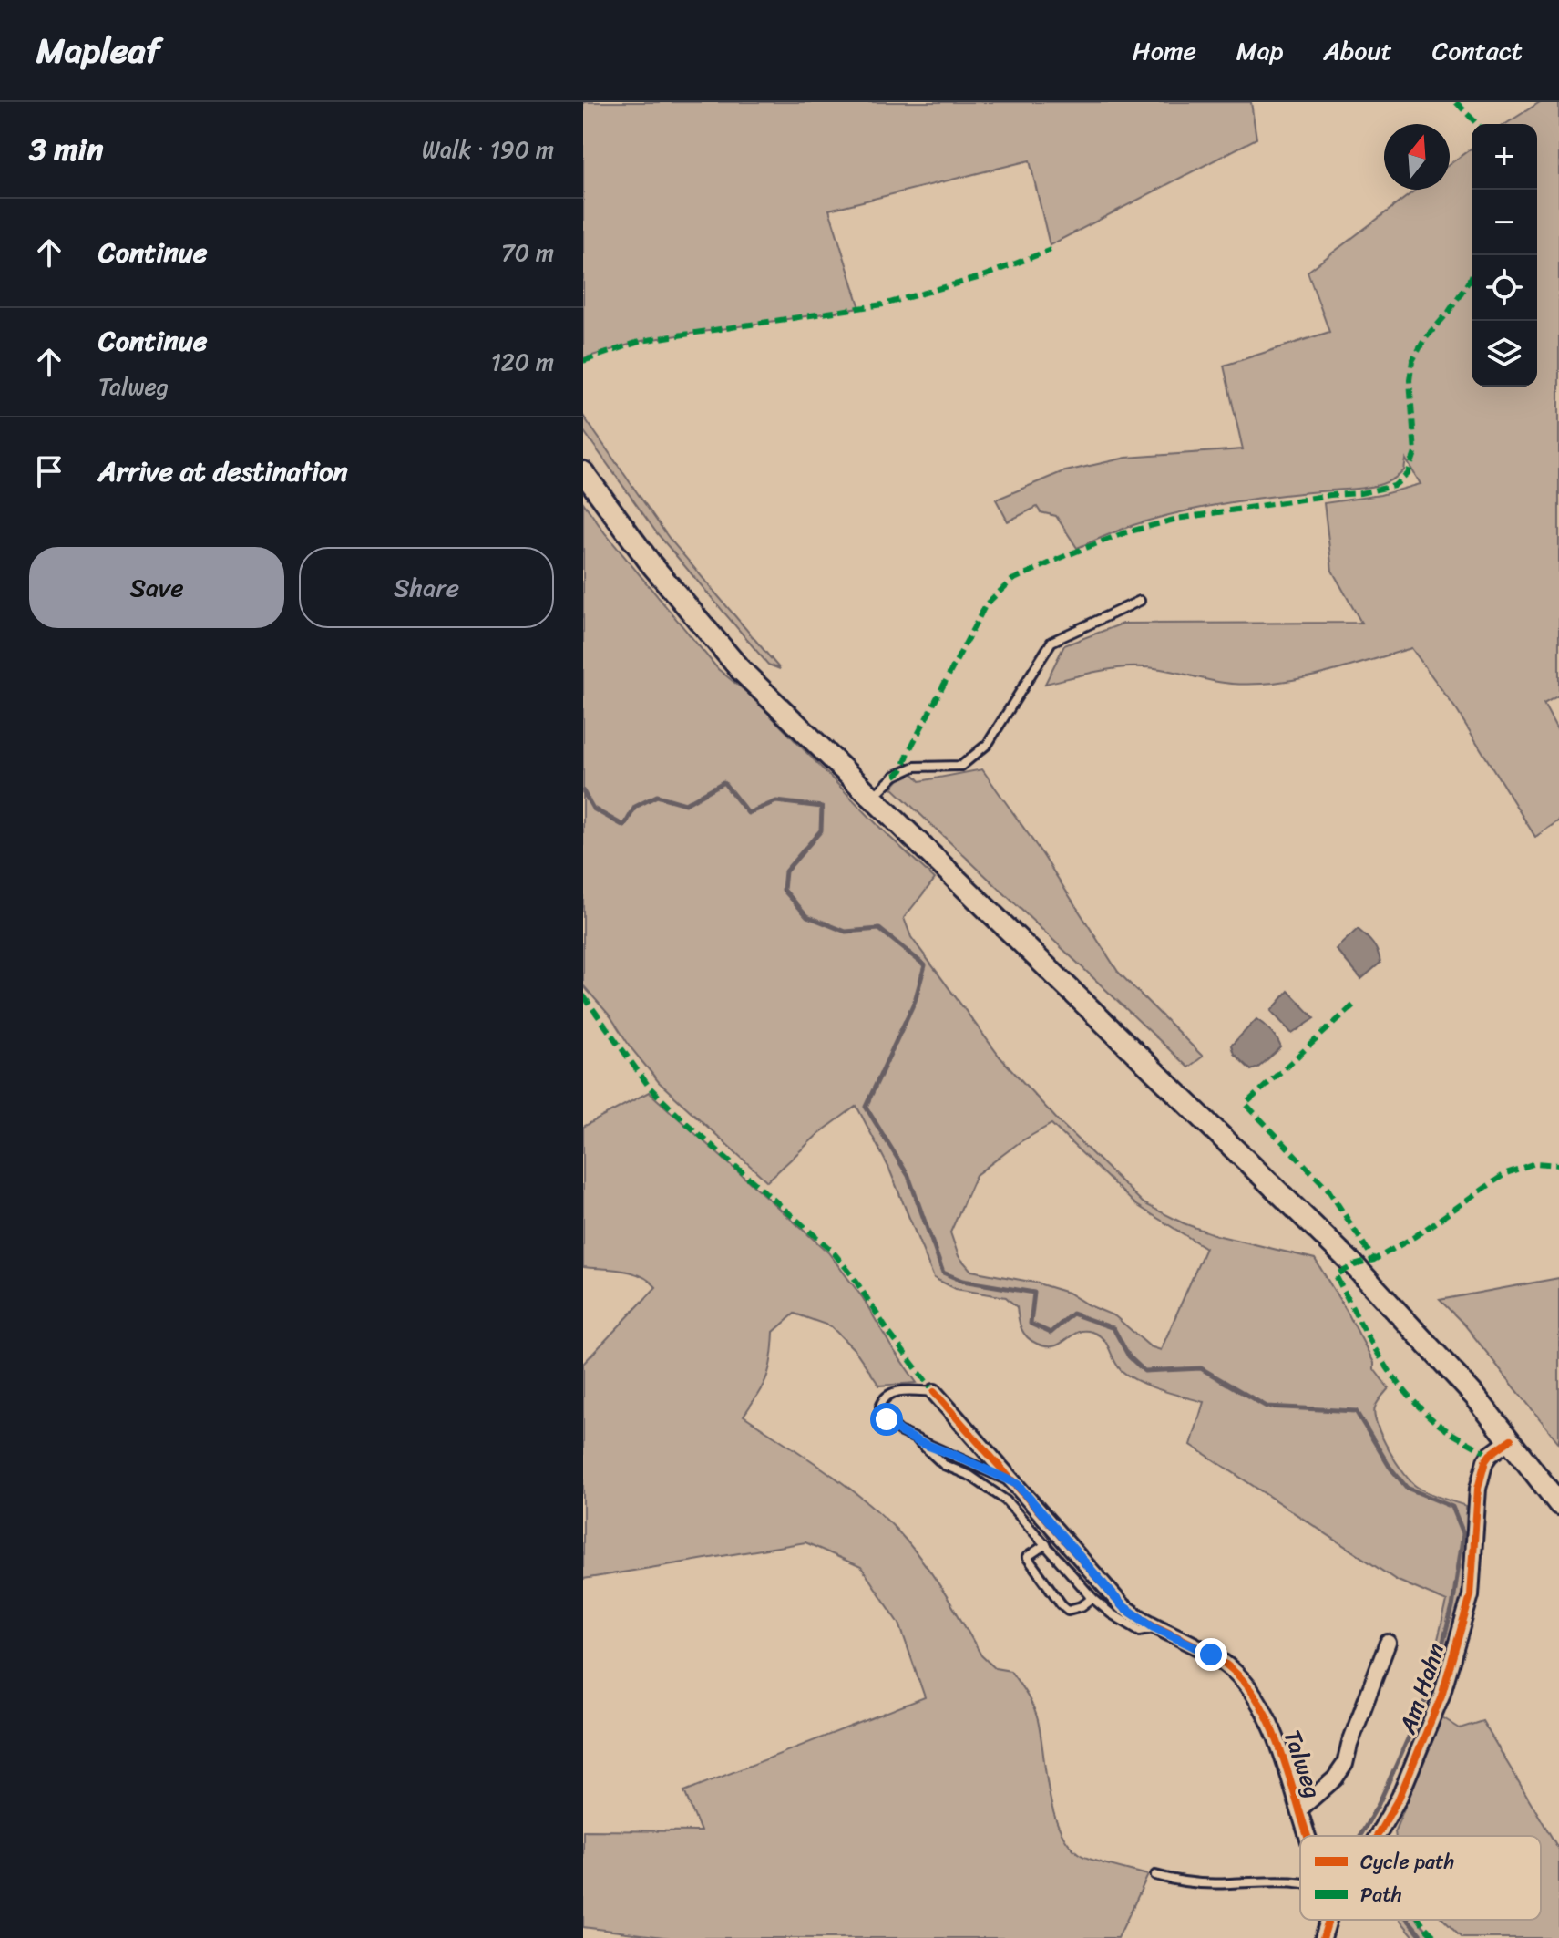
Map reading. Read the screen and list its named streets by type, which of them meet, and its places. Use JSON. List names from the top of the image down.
{
  "streets": {
    "street": ["Am Hahn", "Talweg"]
  },
  "legend": ["Cycle path", "Path"],
  "north": "top",
  "page": {
    "header": "Mapleaf",
    "nav": [
      "Home",
      "Map",
      "About",
      "Contact"
    ],
    "heading": ["3 min", "Walk · 190 m"],
    "map_buttons": ["+", "−"],
    "list": [
      ["Continue", "70 m"],
      ["Continue", "Talweg", "120 m"],
      "Arrive at destination"
    ],
    "buttons": ["Save", "Share"]
  }
}
